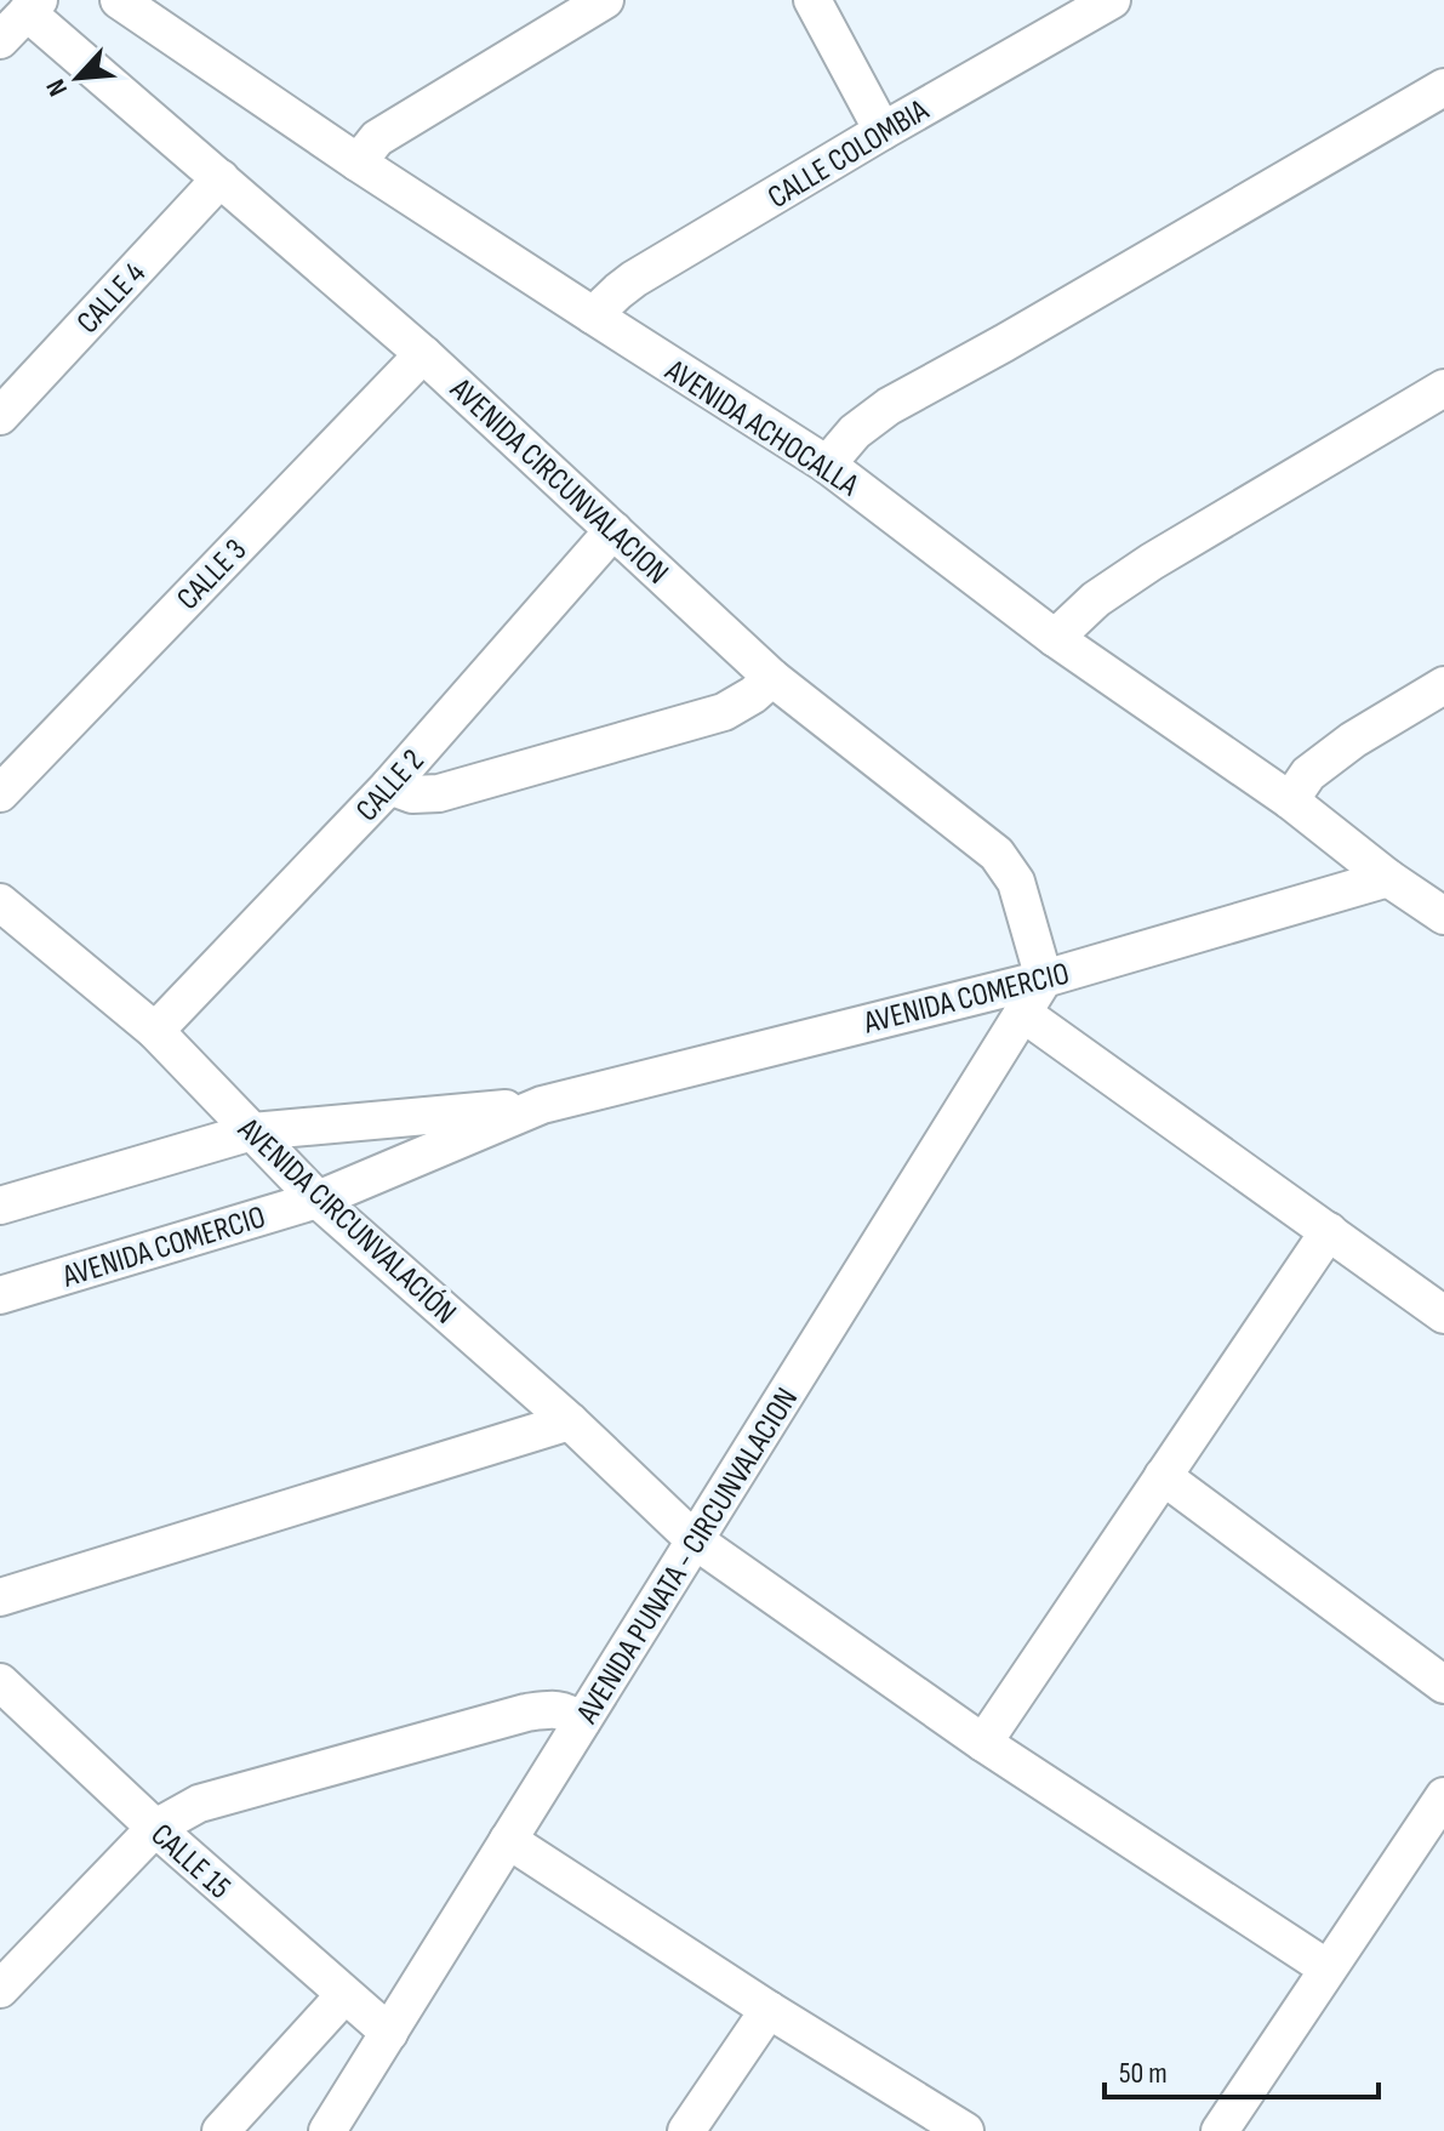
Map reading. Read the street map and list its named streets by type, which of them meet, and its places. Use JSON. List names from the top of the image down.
{
  "streets": {
    "street": [
      "CALLE COLOMBIA",
      "CALLE 4",
      "AVENIDA ACHOCALLA",
      "AVENIDA CIRCUNVALACION",
      "CALLE 3",
      "CALLE 2",
      "AVENIDA COMERCIO",
      "AVENIDA CIRCUNVALACIÓN",
      "AVENIDA PUNATA - CIRCUNVALACION",
      "CALLE 15"
    ]
  },
  "crossings": [
    ["CALLE COLOMBIA", "AVENIDA ACHOCALLA"],
    ["CALLE 4", "AVENIDA CIRCUNVALACION"],
    ["AVENIDA ACHOCALLA", "AVENIDA COMERCIO"],
    ["AVENIDA CIRCUNVALACION", "CALLE 3"],
    ["AVENIDA CIRCUNVALACION", "CALLE 2"],
    ["AVENIDA CIRCUNVALACION", "AVENIDA COMERCIO"],
    ["AVENIDA CIRCUNVALACION", "AVENIDA PUNATA - CIRCUNVALACION"],
    ["CALLE 2", "AVENIDA CIRCUNVALACIÓN"],
    ["AVENIDA COMERCIO", "AVENIDA CIRCUNVALACIÓN"],
    ["AVENIDA COMERCIO", "AVENIDA PUNATA - CIRCUNVALACION"],
    ["AVENIDA CIRCUNVALACIÓN", "AVENIDA PUNATA - CIRCUNVALACION"],
    ["AVENIDA PUNATA - CIRCUNVALACION", "CALLE 15"]
  ],
  "scale_bar": "50 m",
  "north": "bottom left"
}
